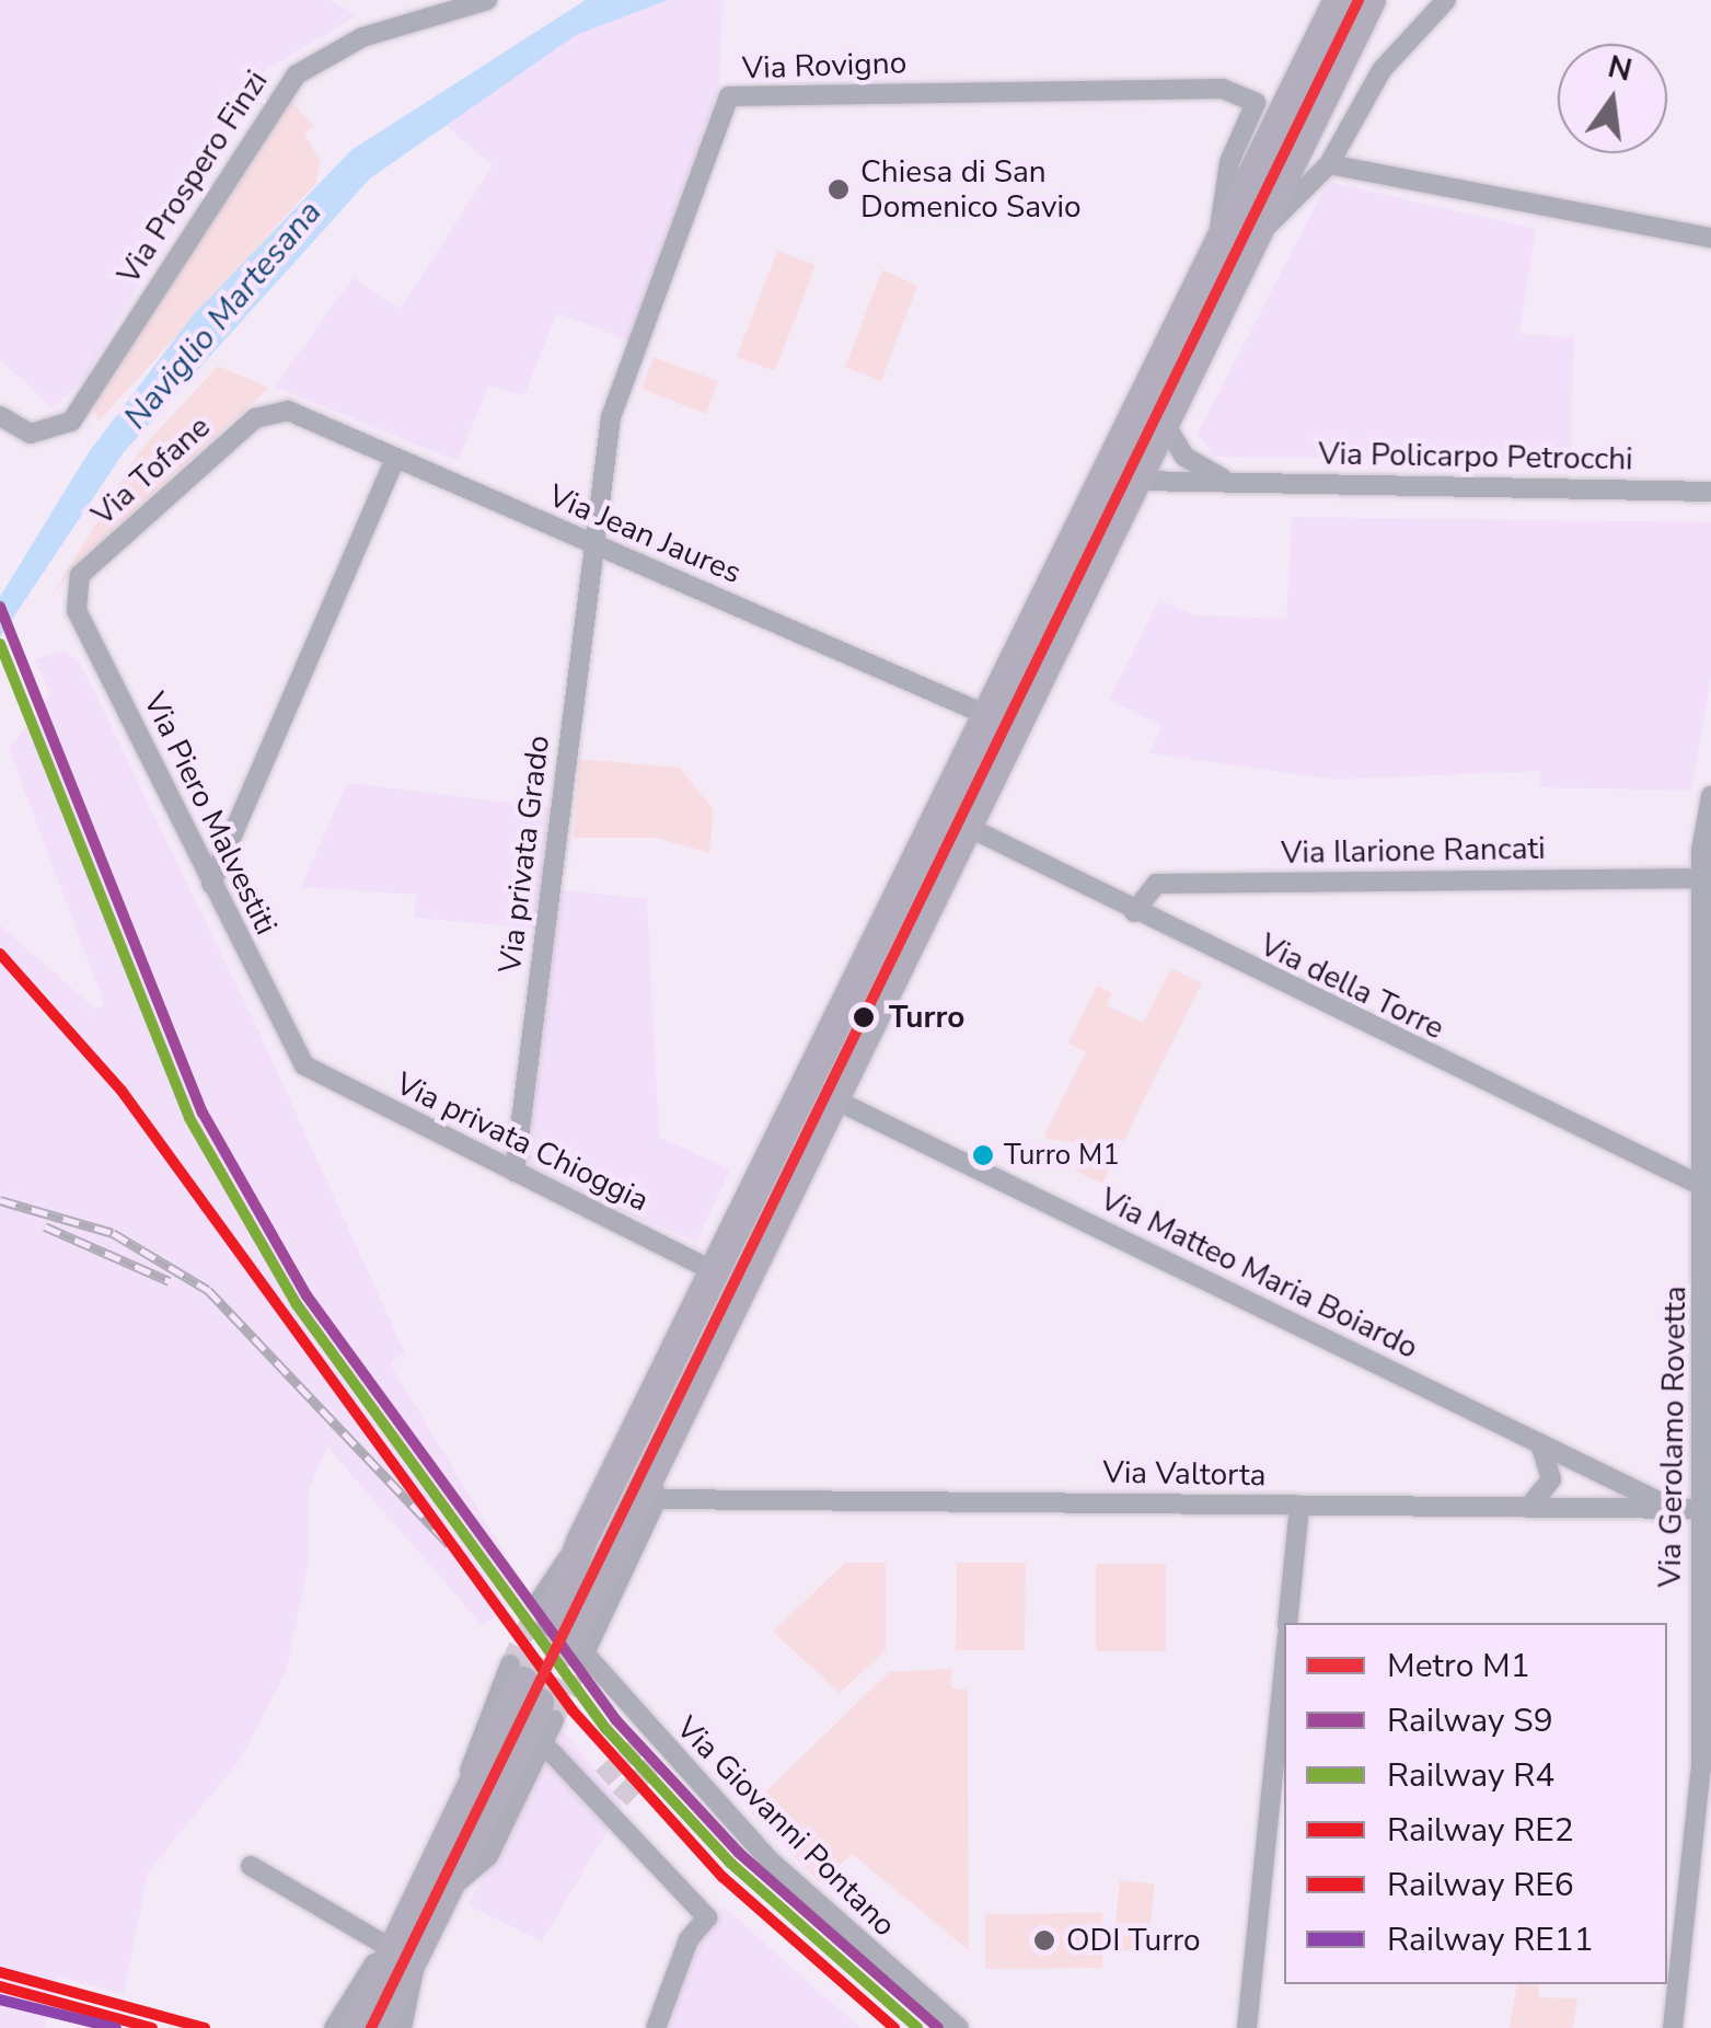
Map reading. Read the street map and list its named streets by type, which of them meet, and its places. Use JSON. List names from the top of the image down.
{
  "streets": {
    "street": [
      "Via Rovigno",
      "Via Prospero Finzi",
      "Via Policarpo Petrocchi",
      "Via Tofane",
      "Via Jean Jaures",
      "Via Piero Malvestiti",
      "Via Ilarione Rancati",
      "Via privata Grado",
      "Via della Torre",
      "Via privata Chioggia",
      "Via Matteo Maria Boiardo",
      "Via Gerolamo Rovetta",
      "Via Valtorta",
      "Via Giovanni Pontano"
    ]
  },
  "crossings": [
    ["Via Rovigno", "Via Jean Jaures"],
    ["Via Rovigno", "Via privata Grado"],
    ["Via Tofane", "Via Jean Jaures"],
    ["Via Tofane", "Via Piero Malvestiti"],
    ["Via Jean Jaures", "Via privata Grado"],
    ["Via Piero Malvestiti", "Via privata Chioggia"],
    ["Via Ilarione Rancati", "Via della Torre"],
    ["Via Ilarione Rancati", "Via Gerolamo Rovetta"],
    ["Via privata Grado", "Via privata Chioggia"],
    ["Via della Torre", "Via Gerolamo Rovetta"],
    ["Via Matteo Maria Boiardo", "Via Valtorta"],
    ["Via Gerolamo Rovetta", "Via Valtorta"]
  ],
  "water": ["Naviglio Martesana"],
  "places": [
    "Chiesa di San Domenico Savio",
    "Turro",
    "Turro M1",
    "ODI Turro"
  ],
  "lines": [
    "metro line M1",
    "rail line S9",
    "rail line R4",
    "rail line RE2",
    "rail line RE6",
    "rail line RE11"
  ],
  "legend": [
    "Metro M1",
    "Railway S9",
    "Railway R4",
    "Railway RE2",
    "Railway RE6",
    "Railway RE11"
  ],
  "north": "top"
}
